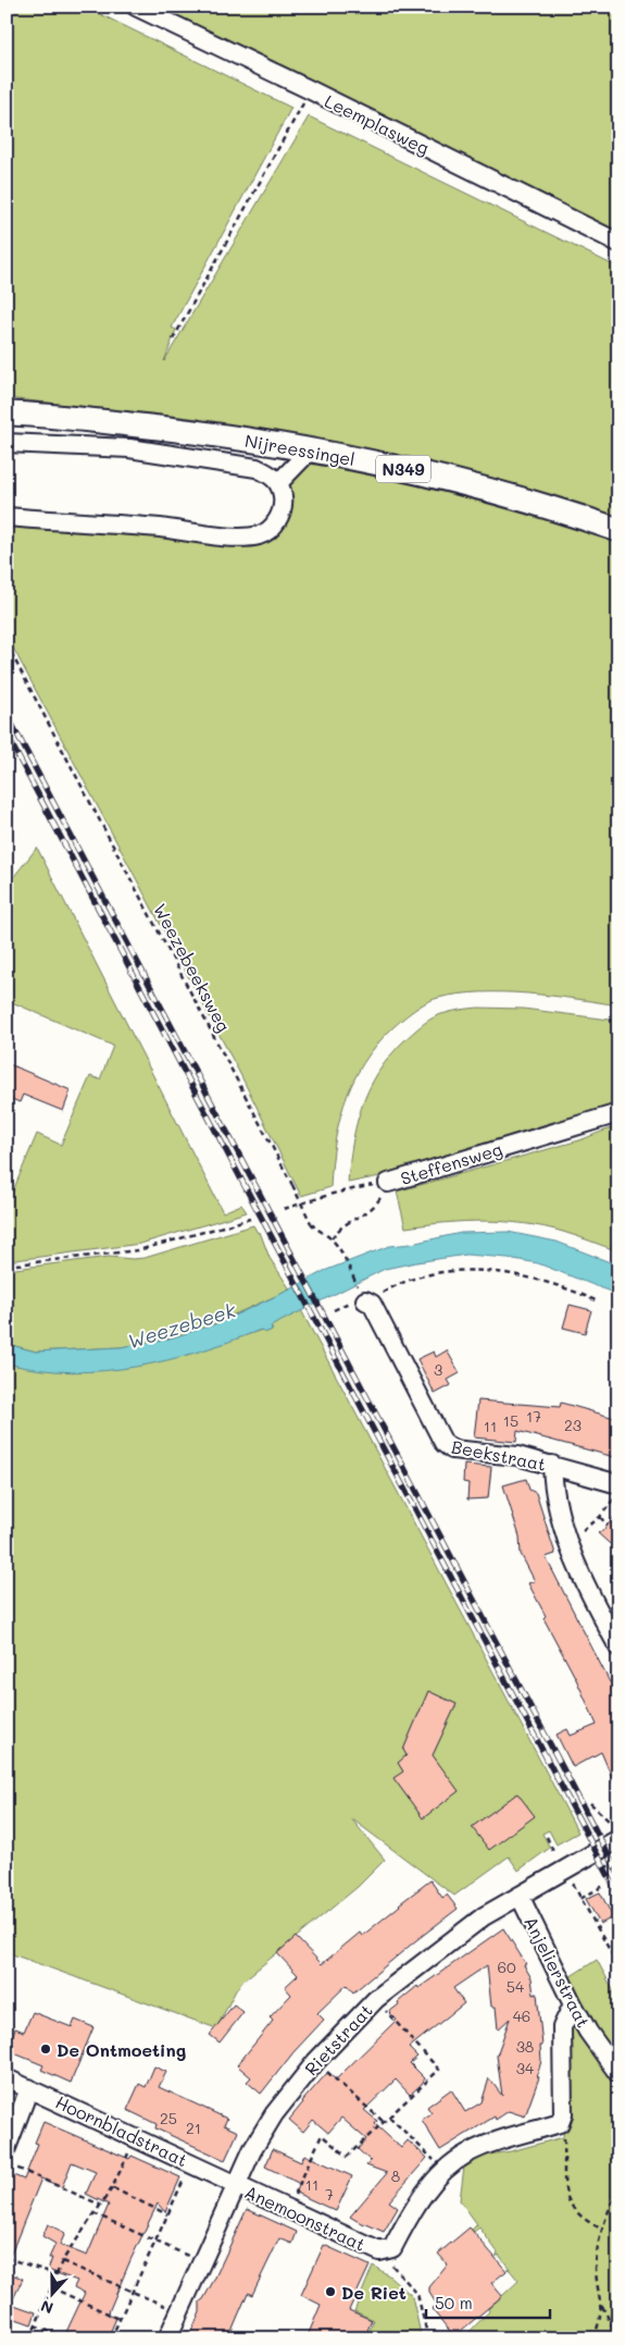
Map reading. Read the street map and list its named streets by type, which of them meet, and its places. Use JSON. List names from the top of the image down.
{
  "streets": {
    "main road": ["Nijreessingel", "N349"],
    "street": [
      "Leemplasweg",
      "Steffensweg",
      "Beekstraat",
      "Anjelierstraat",
      "Rietstraat",
      "Hoornbladstraat",
      "Anemoonstraat"
    ],
    "path": ["Weezebeeksweg"]
  },
  "crossings": [
    ["Weezebeeksweg", "Beekstraat"],
    ["Anjelierstraat", "Rietstraat"],
    ["Rietstraat", "Hoornbladstraat"],
    ["Rietstraat", "Anemoonstraat"],
    ["Hoornbladstraat", "Anemoonstraat"]
  ],
  "water": ["Weezebeek"],
  "places": ["De Ontmoeting", "De Riet"],
  "house_numbers": [
    "3",
    "17",
    "15",
    "23",
    "11",
    "60",
    "54",
    "46",
    "38",
    "34",
    "25",
    "21",
    "8",
    "11",
    "7"
  ],
  "scale_bar": "50 m",
  "north": "bottom"
}
